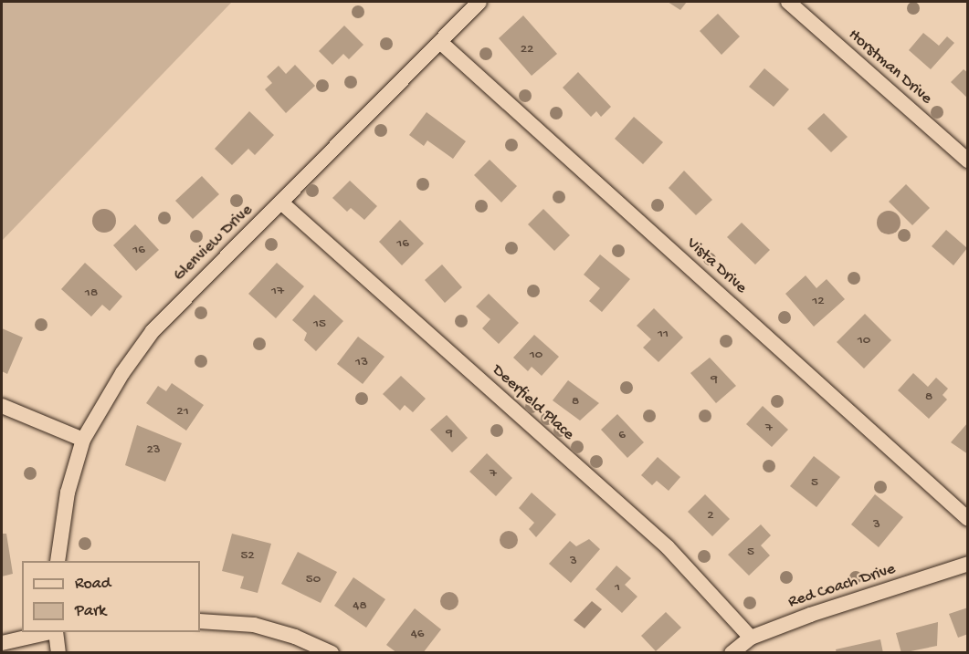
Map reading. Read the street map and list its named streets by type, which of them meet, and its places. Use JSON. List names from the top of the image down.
{
  "streets": {
    "street": [
      "Horstman Drive",
      "Glenview Drive",
      "Vista Drive",
      "Deerfield Place",
      "Red Coach Drive"
    ]
  },
  "crossings": [
    ["Glenview Drive", "Vista Drive"],
    ["Glenview Drive", "Deerfield Place"],
    ["Deerfield Place", "Red Coach Drive"]
  ],
  "house_numbers": [
    "22",
    "16",
    "16",
    "17",
    "18",
    "12",
    "15",
    "11",
    "10",
    "10",
    "13",
    "9",
    "8",
    "8",
    "21",
    "7",
    "9",
    "6",
    "23",
    "7",
    "5",
    "2",
    "3",
    "5",
    "52",
    "3",
    "50",
    "1",
    "48",
    "46"
  ],
  "legend": ["Road", "Park"]
}
